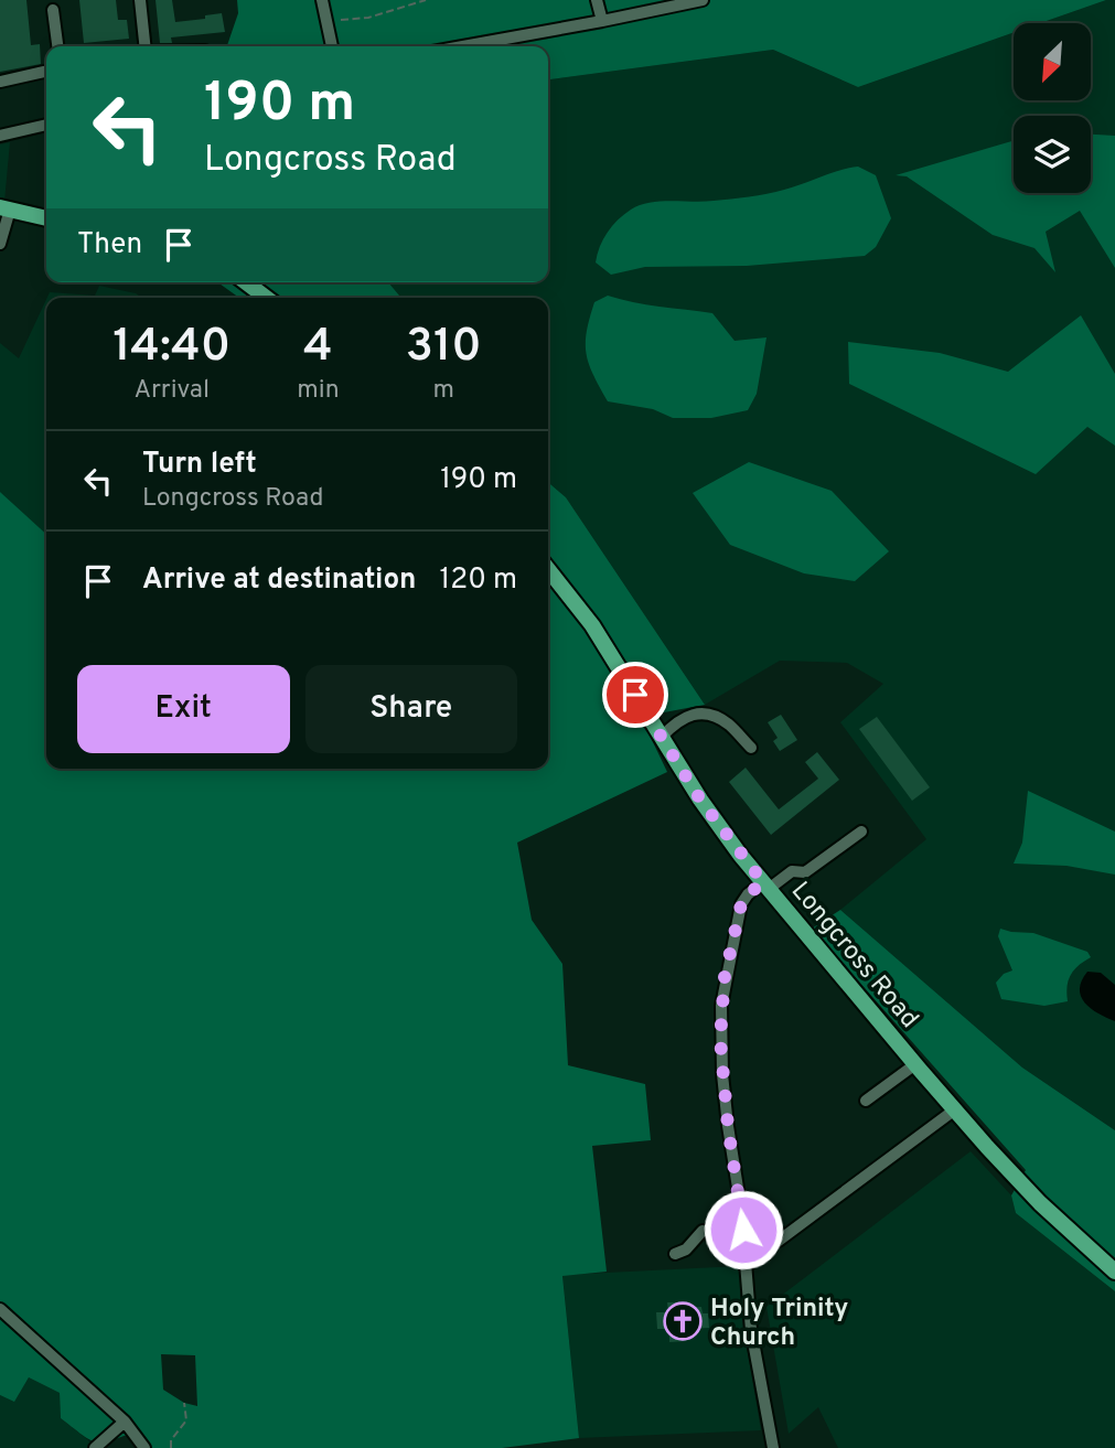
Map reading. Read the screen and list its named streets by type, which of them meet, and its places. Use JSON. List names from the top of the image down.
{
  "streets": {
    "main road": ["Longcross Road"]
  },
  "places": {
    "church": ["Holy Trinity Church"]
  },
  "north": "bottom left",
  "page": {
    "turn": ["190 m", "Longcross Road"],
    "then": "Then",
    "eta": [
      "14:40",
      "Arrival",
      "4",
      "min",
      "310",
      "m"
    ],
    "list": [
      {
        "name": "Turn left",
        "note": "Longcross Road",
        "value": "190 m"
      },
      {
        "name": "Arrive at destination",
        "value": "120 m"
      }
    ],
    "buttons": ["Exit", "Share"]
  }
}
